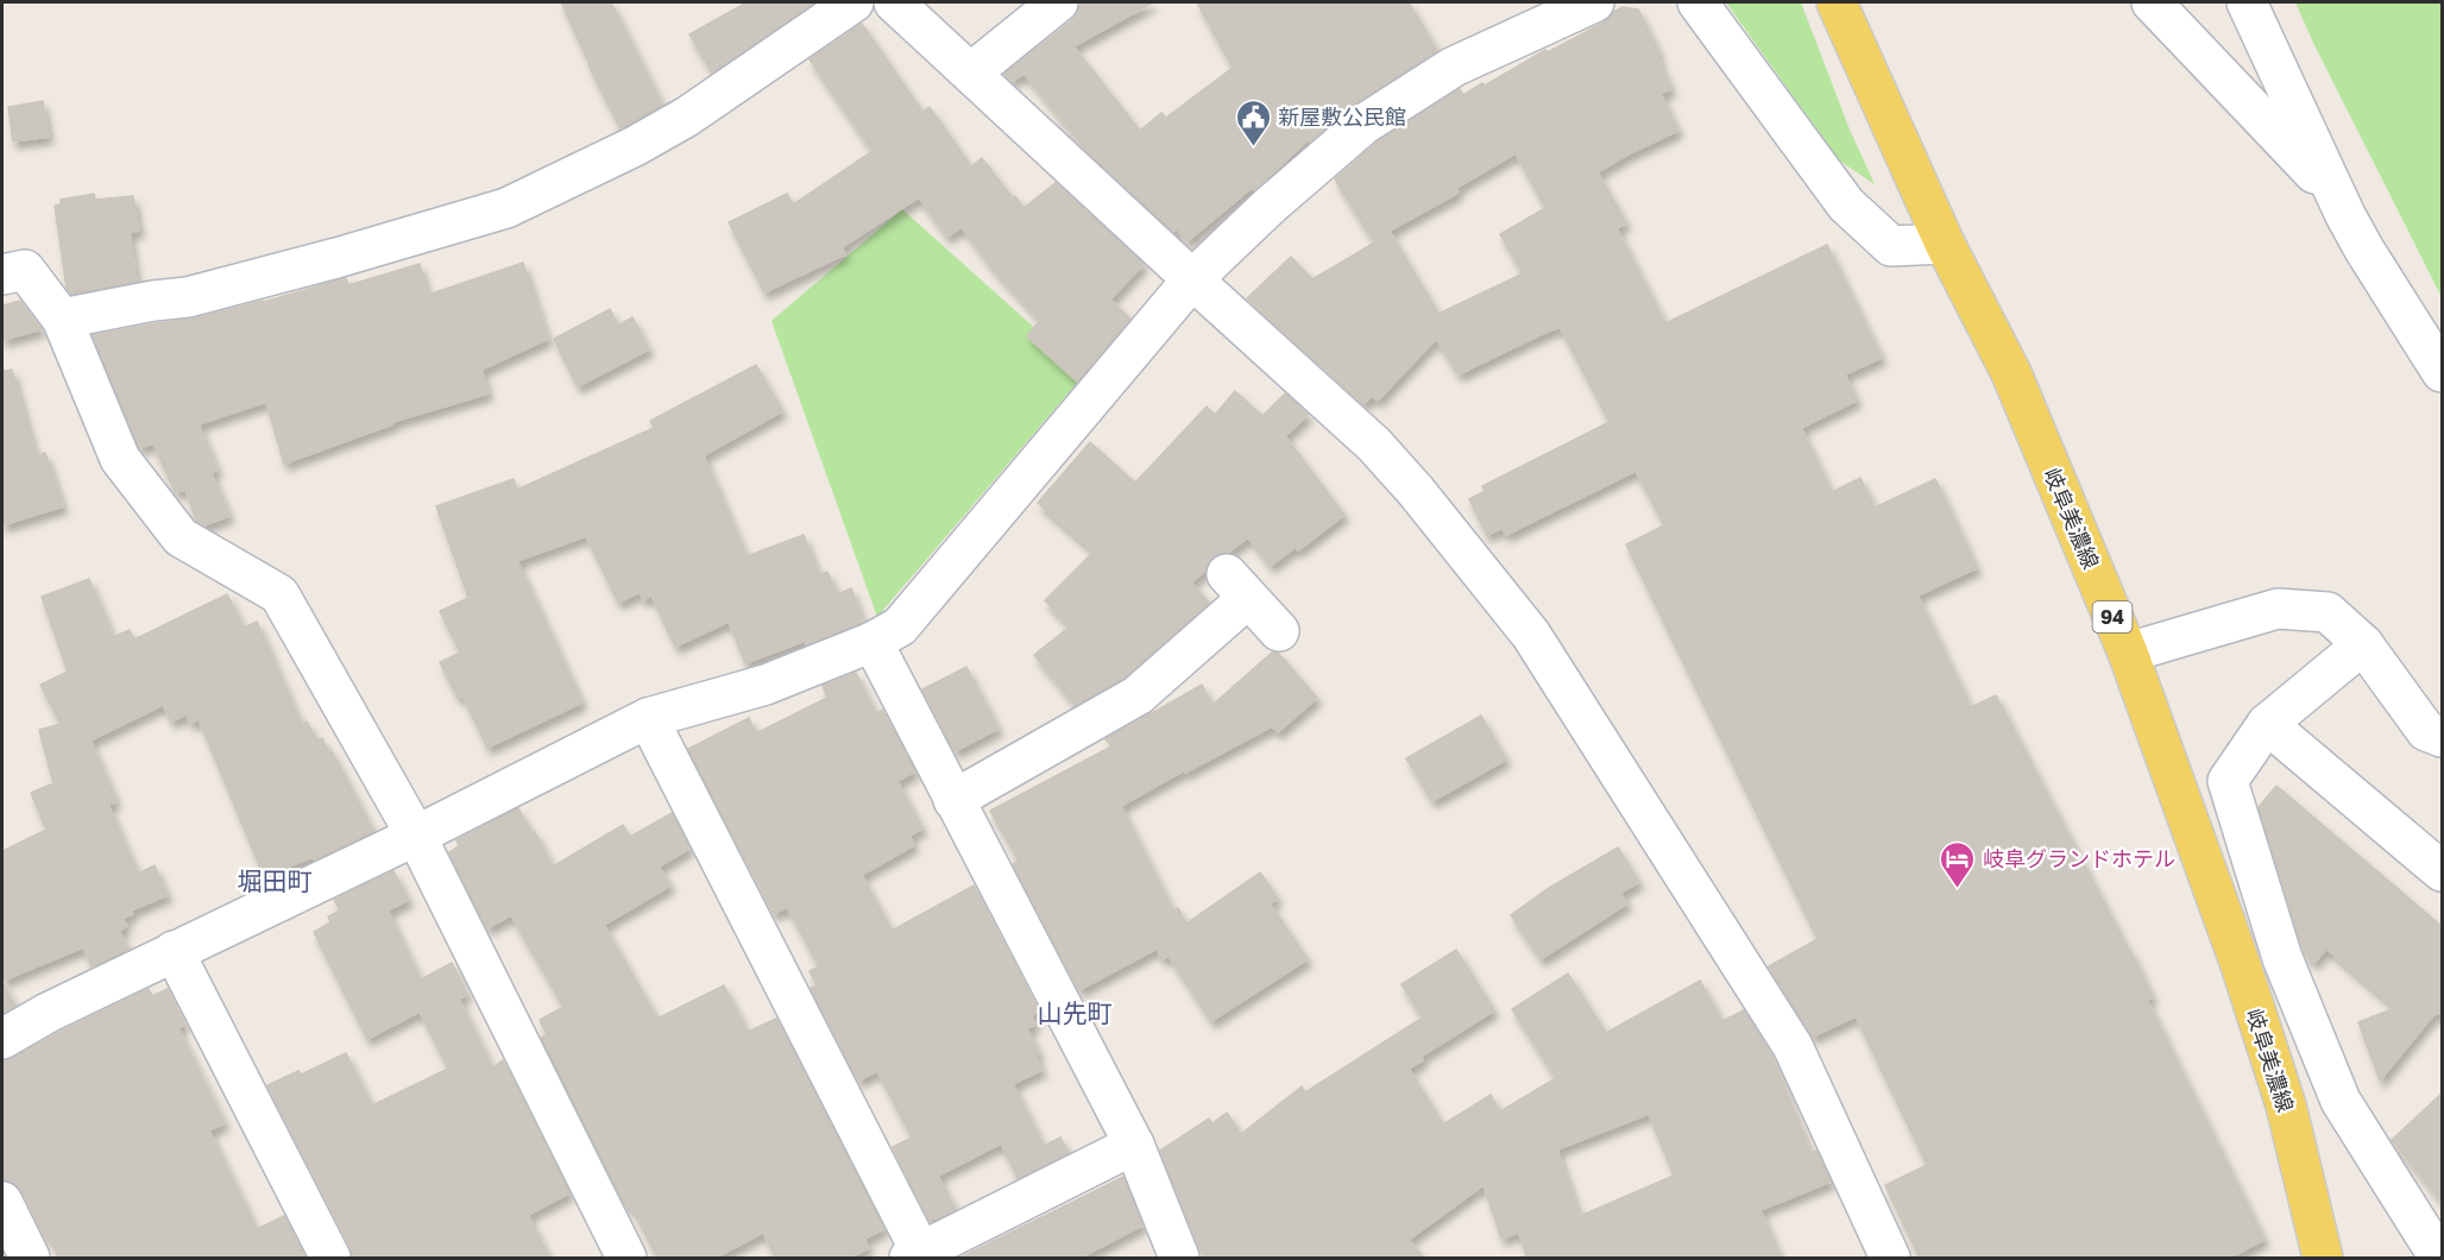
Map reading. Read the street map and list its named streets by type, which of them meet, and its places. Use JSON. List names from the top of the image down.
{
  "streets": {
    "main road": ["岐阜美濃線", "94"]
  },
  "districts": ["堀田町", "山先町"],
  "places": {
    "public building": ["新屋敷公民館"],
    "hotel": ["岐阜グランドホテル"]
  }
}
